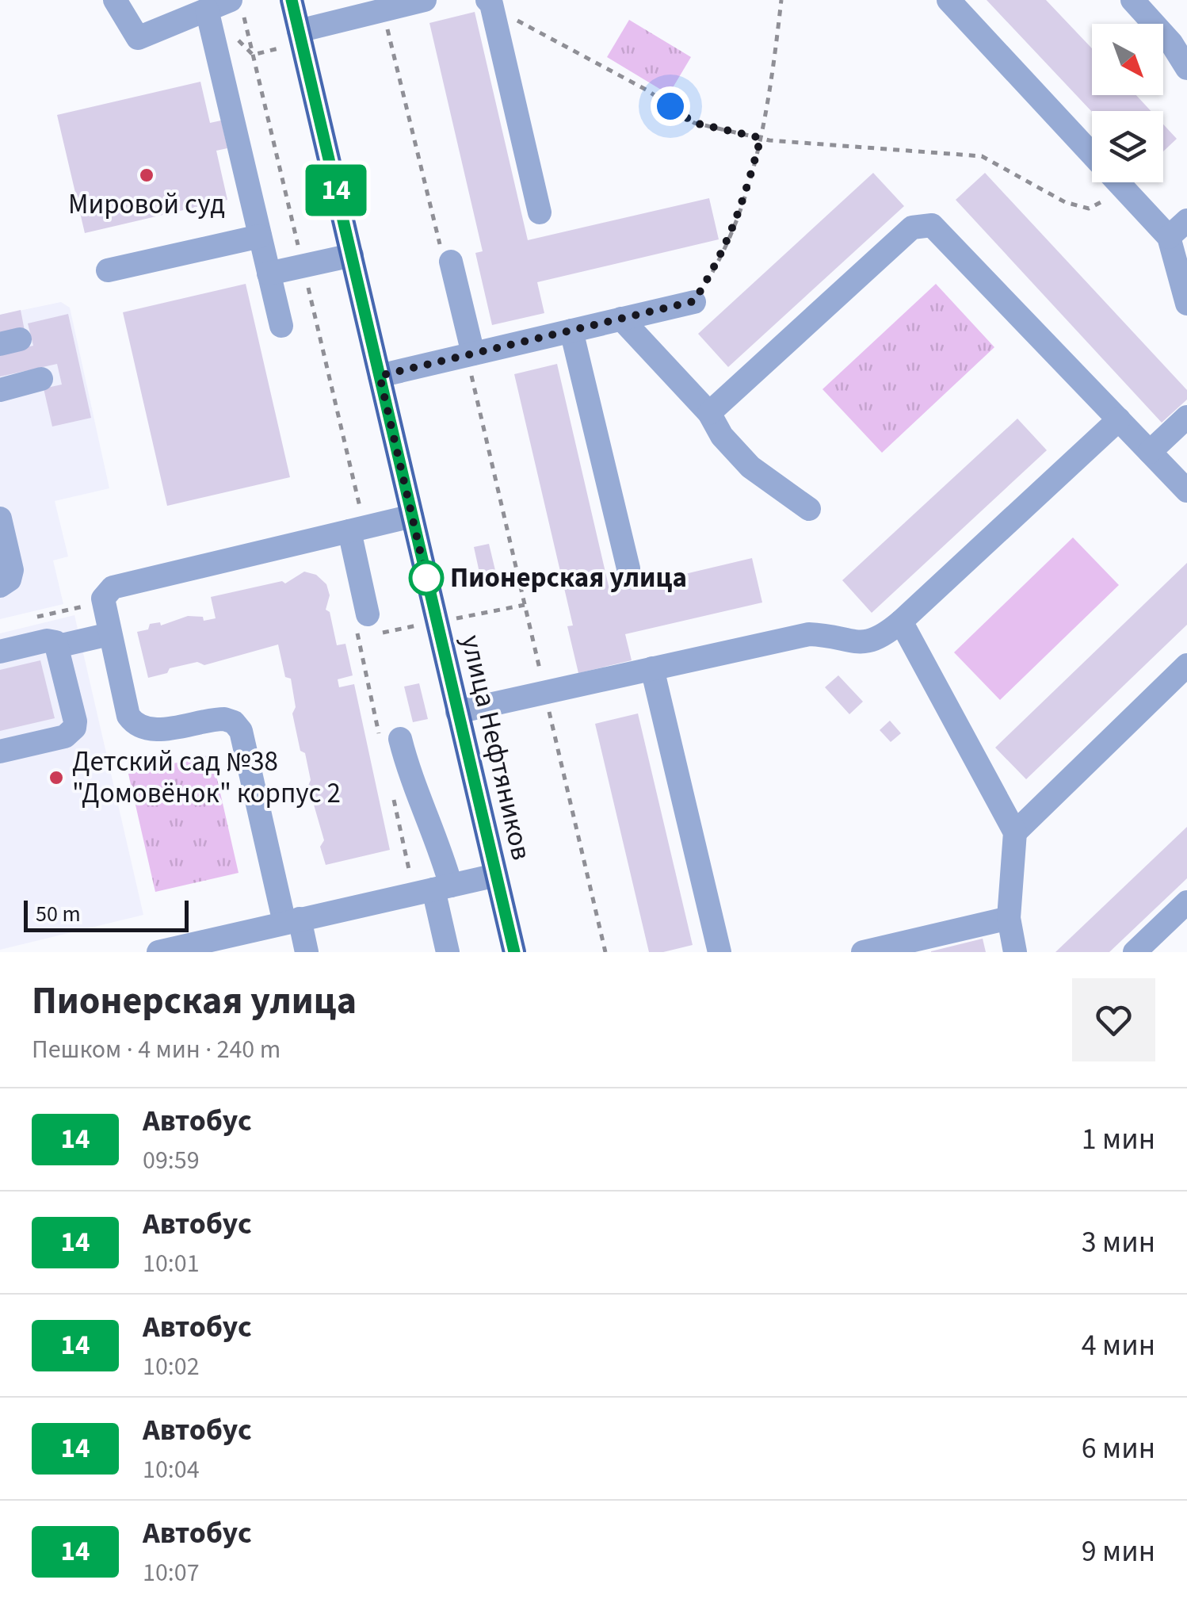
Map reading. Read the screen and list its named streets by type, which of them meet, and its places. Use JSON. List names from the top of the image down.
{
  "streets": {
    "main road": ["улица Нефтяников"]
  },
  "places": ["Мировой суд", "Пионерская улица", "Детский сад №38 \"Домовёнок\" корпус 2"],
  "lines": ["bus line 14"],
  "scale_bar": "50 m",
  "north": "bottom right",
  "page": {
    "on_map": "14",
    "scale": "50 m",
    "heading": ["Пионерская улица", "Пешком · 4 мин · 240 m"],
    "list": [
      {
        "mark": "14",
        "name": "Автобус",
        "note": "09:59",
        "value": "1 мин"
      },
      {
        "mark": "14",
        "name": "Автобус",
        "note": "10:01",
        "value": "3 мин"
      },
      {
        "mark": "14",
        "name": "Автобус",
        "note": "10:02",
        "value": "4 мин"
      },
      {
        "mark": "14",
        "name": "Автобус",
        "note": "10:04",
        "value": "6 мин"
      },
      {
        "mark": "14",
        "name": "Автобус",
        "note": "10:07",
        "value": "9 мин"
      }
    ]
  }
}
